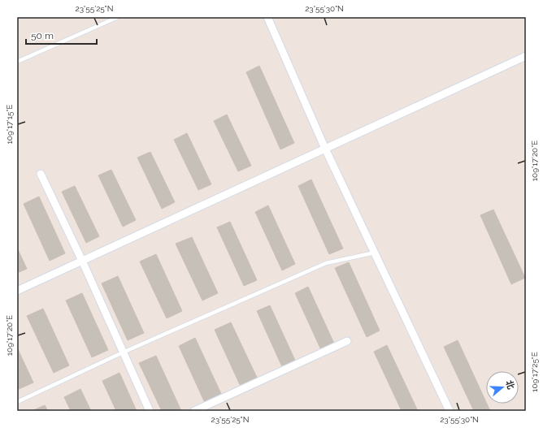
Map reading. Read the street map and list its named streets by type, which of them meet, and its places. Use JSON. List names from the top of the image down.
{
  "scale_bar": "50 m",
  "north": "right",
  "coordinates": [
    "23°55'25\"N",
    "23°55'30\"N",
    "109°17'15\"E",
    "109°17'20\"E",
    "109°17'25\"E"
  ]
}
